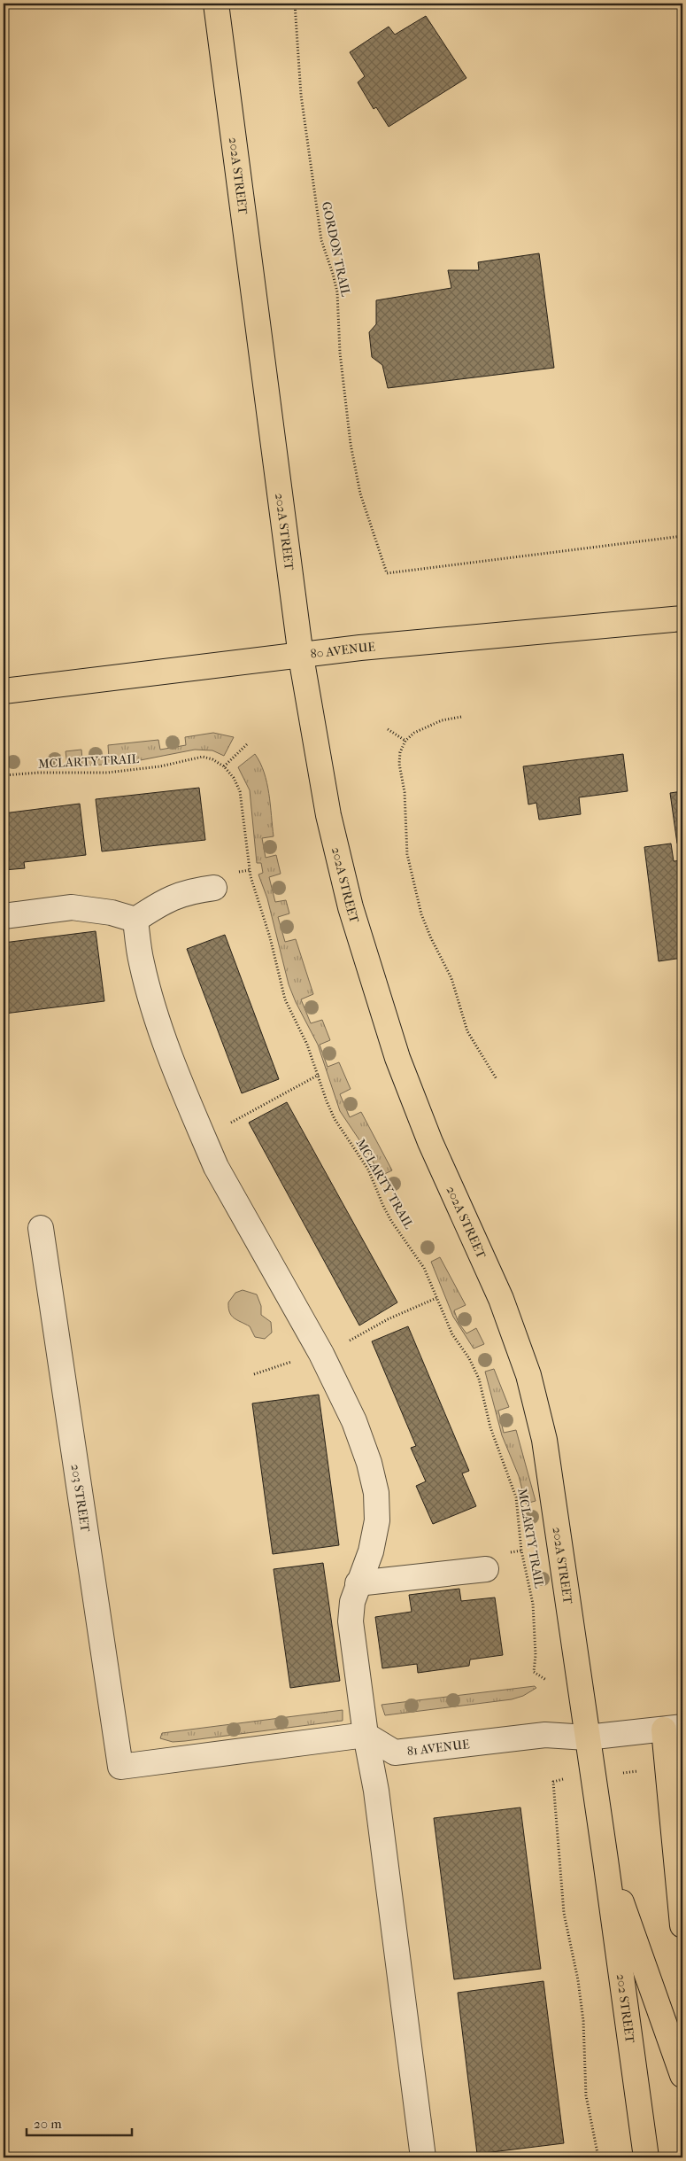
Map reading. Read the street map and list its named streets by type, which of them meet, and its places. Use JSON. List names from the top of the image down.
{
  "streets": {
    "main road": ["202A STREET", "80 AVENUE", "202 STREET"],
    "street": ["203 STREET", "81 AVENUE"],
    "path": ["GORDON TRAIL", "MCLARTY TRAIL"]
  },
  "crossings": [
    ["202A STREET", "80 AVENUE"],
    ["202A STREET", "81 AVENUE"],
    ["202A STREET", "202 STREET"],
    ["203 STREET", "81 AVENUE"],
    ["81 AVENUE", "202 STREET"]
  ],
  "scale_bar": "20 m"
}
